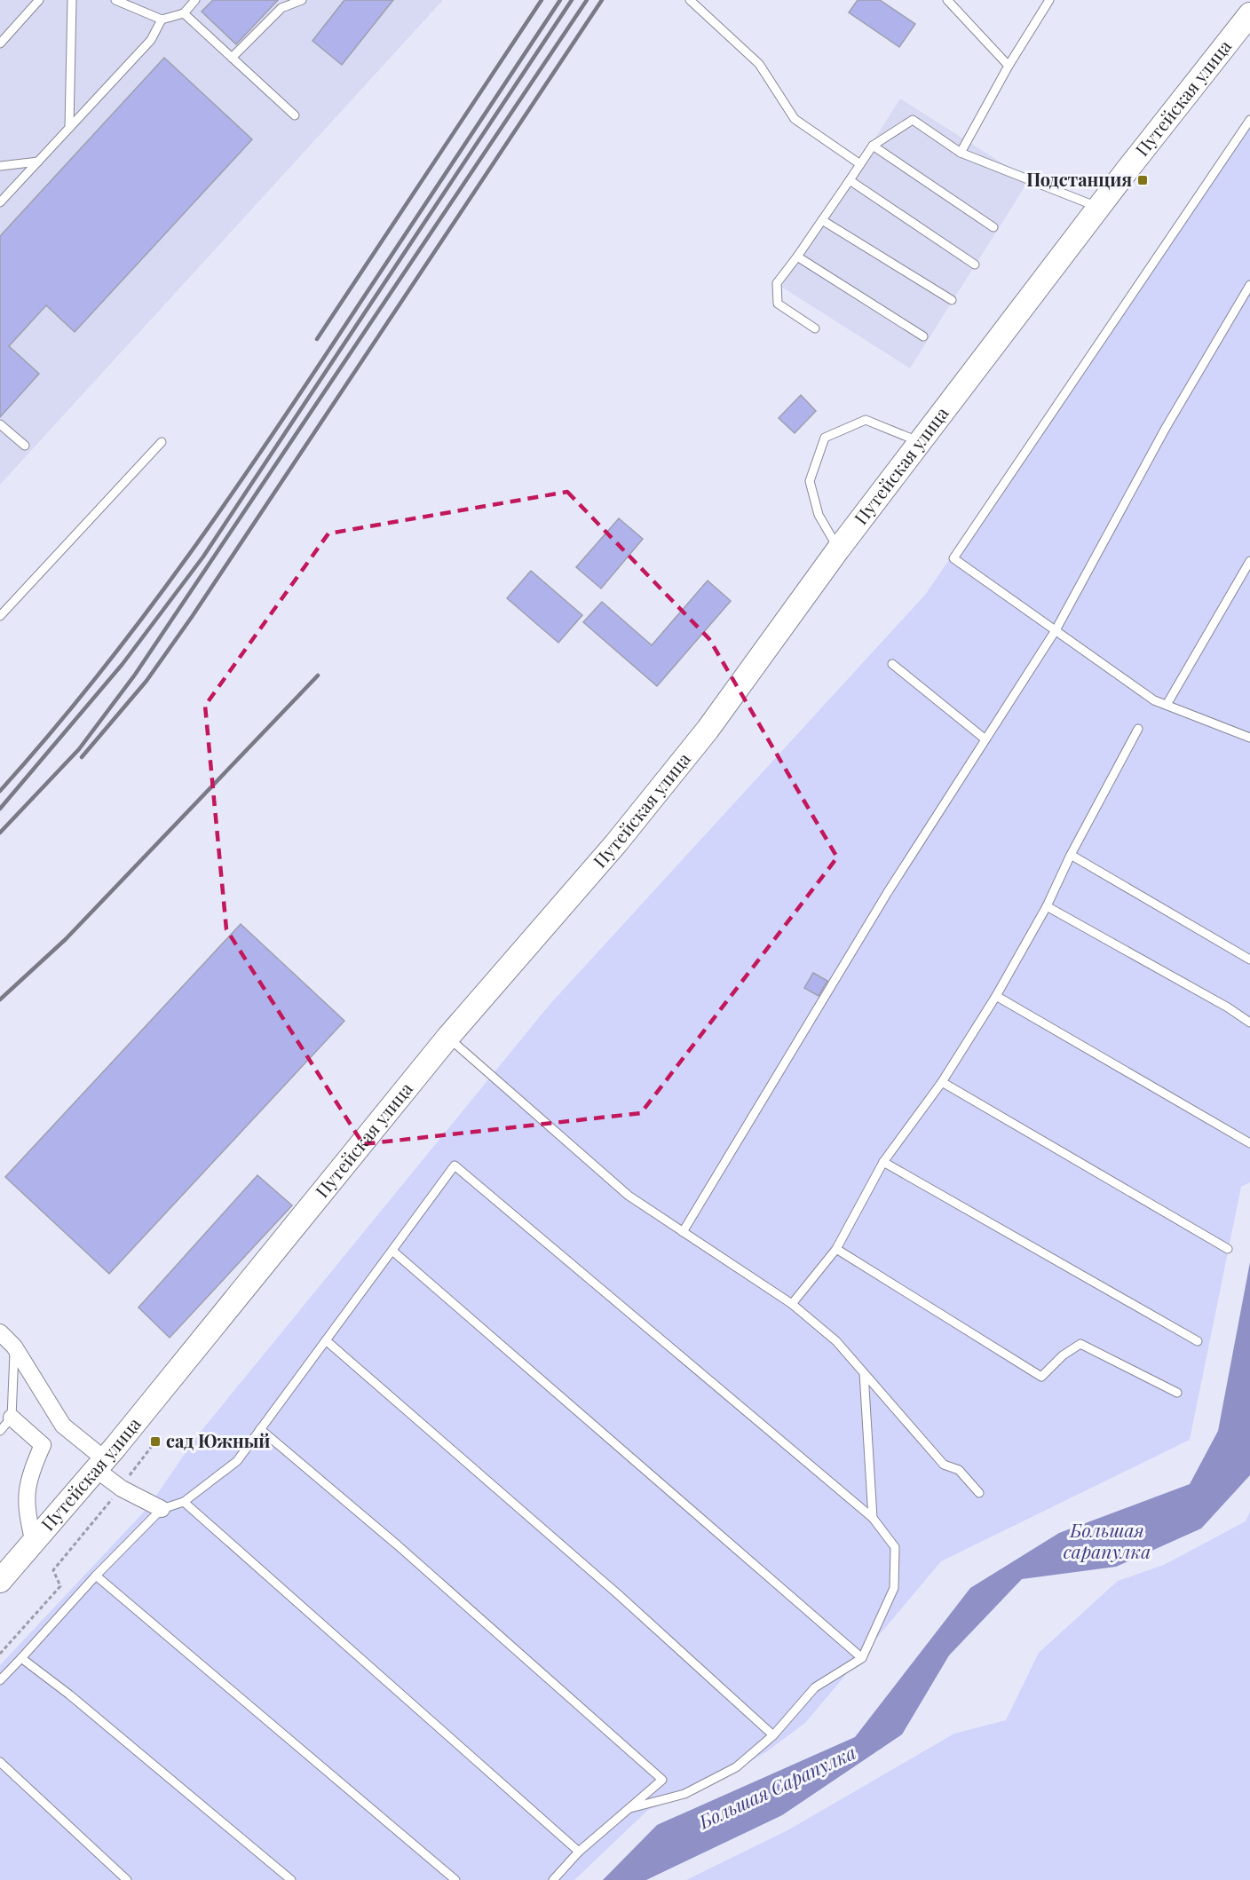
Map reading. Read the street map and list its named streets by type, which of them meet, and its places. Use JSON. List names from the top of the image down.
{
  "streets": {
    "main road": ["Путейская улица"]
  },
  "water": ["Большая сарапулка", "Большая Сарапулка"],
  "places": {
    "transit": ["Подстанция", "сад Южный"]
  }
}
